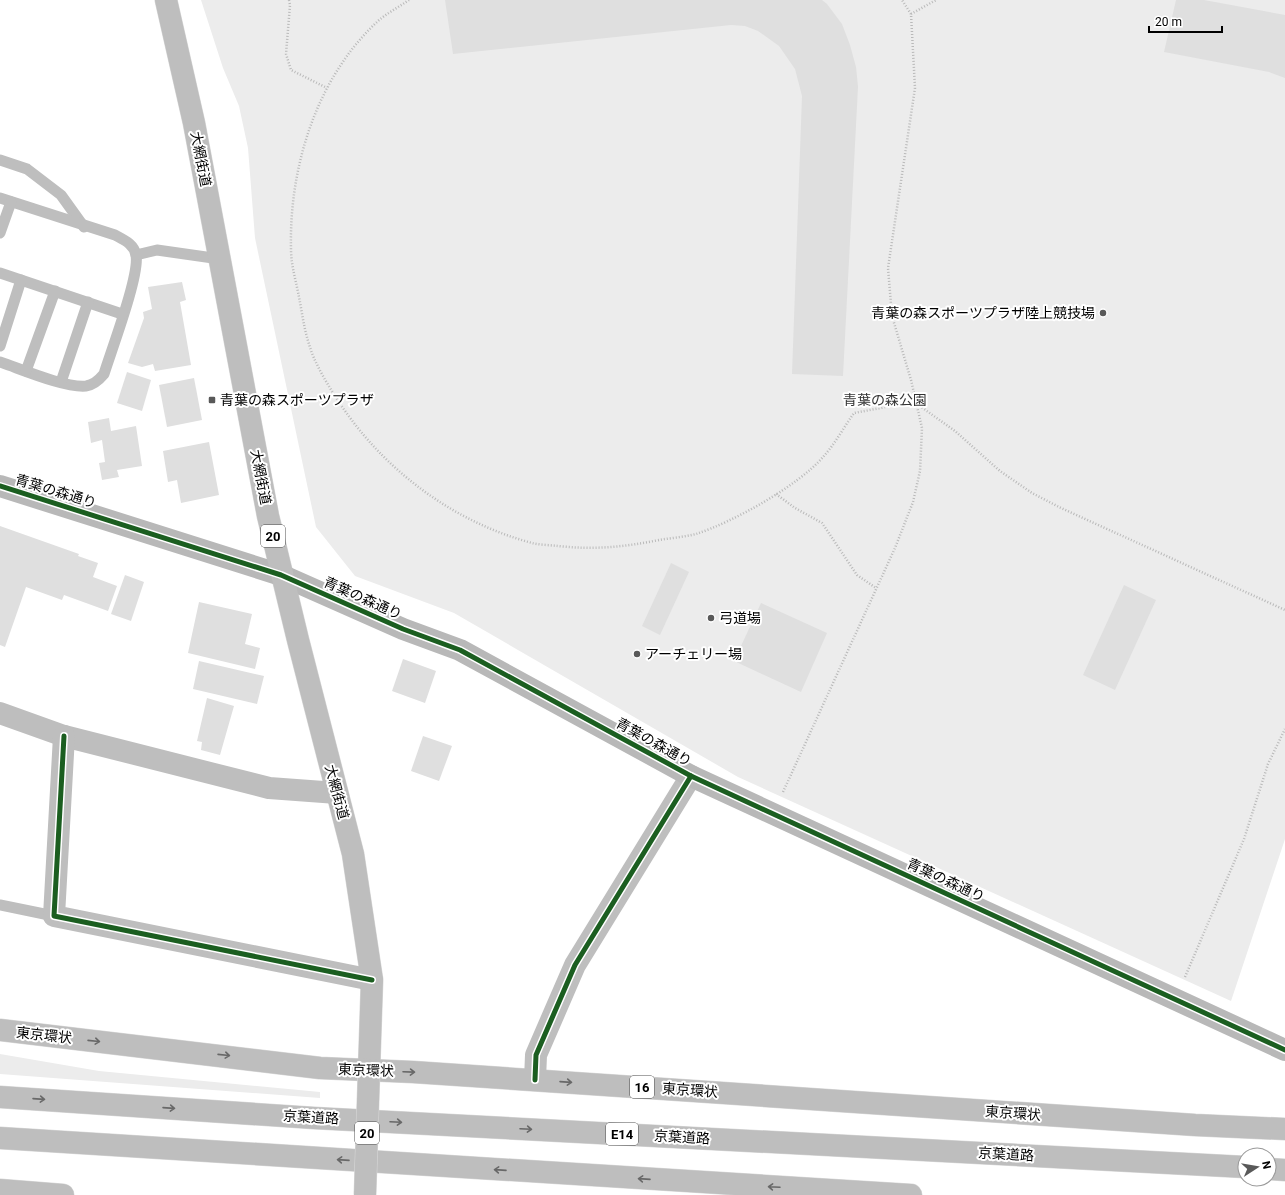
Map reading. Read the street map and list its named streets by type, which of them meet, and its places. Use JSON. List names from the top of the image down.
{
  "streets": {
    "main road": [
      "大網街道",
      "20",
      "東京環状",
      "16",
      "京葉道路",
      "E14"
    ],
    "street": ["青葉の森通り"]
  },
  "crossings": [
    ["大網街道", "青葉の森通り"],
    ["大網街道", "20"],
    ["大網街道", "東京環状"],
    ["20", "東京環状"]
  ],
  "parks": ["青葉の森公園"],
  "places": {
    "other": ["青葉の森スポーツプラザ陸上競技場", "弓道場", "アーチェリー場"],
    "transit": ["青葉の森スポーツプラザ"]
  },
  "scale_bar": "20 m",
  "north": "right"
}
